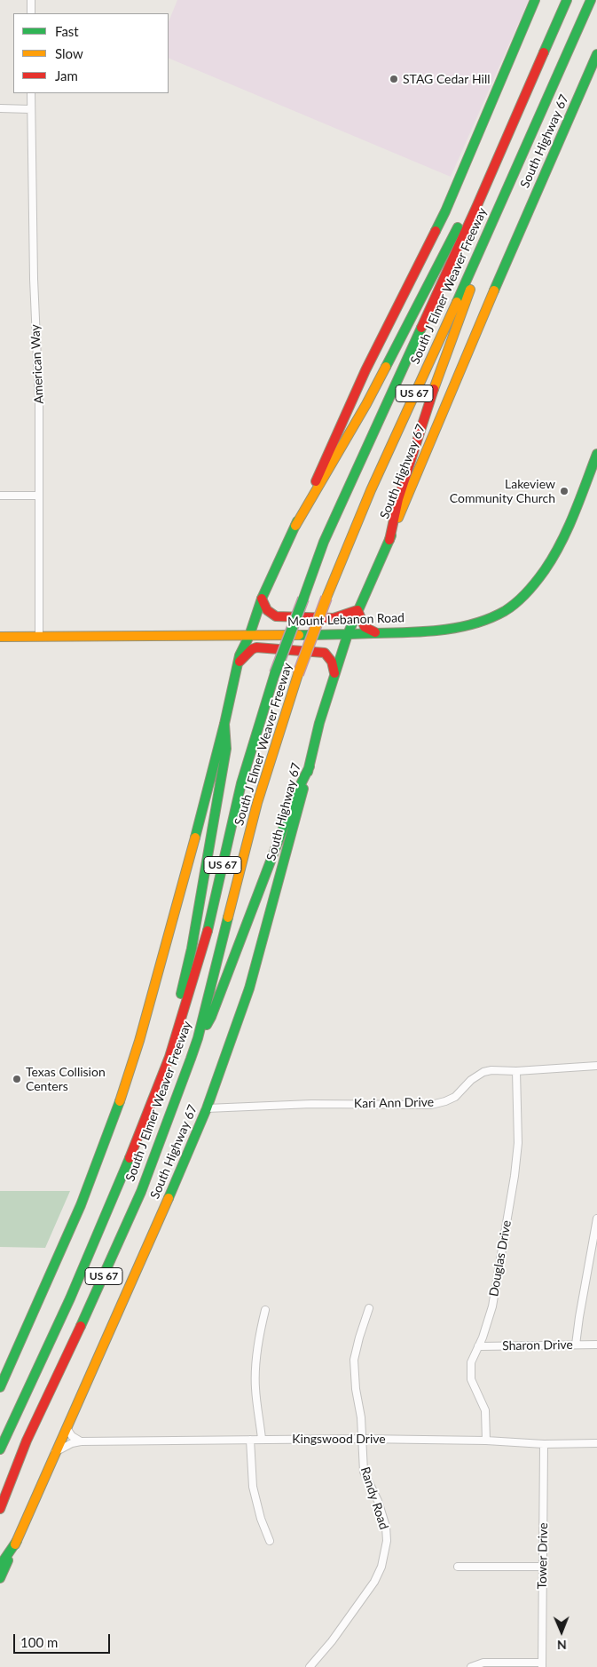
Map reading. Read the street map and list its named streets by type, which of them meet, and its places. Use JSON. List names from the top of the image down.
{
  "streets": {
    "main road": [
      "South Highway 67",
      "South J Elmer Weaver Freeway",
      "US 67",
      "Mount Lebanon Road"
    ],
    "street": [
      "American Way",
      "Kari Ann Drive",
      "Douglas Drive",
      "Sharon Drive",
      "Kingswood Drive",
      "Randy Road",
      "Tower Drive"
    ]
  },
  "crossings": [
    ["South Highway 67", "Mount Lebanon Road"],
    ["South Highway 67", "Kari Ann Drive"],
    ["South Highway 67", "Kingswood Drive"],
    ["American Way", "Mount Lebanon Road"],
    ["Kari Ann Drive", "Douglas Drive"],
    ["Douglas Drive", "Sharon Drive"],
    ["Douglas Drive", "Kingswood Drive"],
    ["Kingswood Drive", "Randy Road"],
    ["Kingswood Drive", "Tower Drive"]
  ],
  "places": ["STAG Cedar Hill", "Lakeview Community Church", "Texas Collision Centers"],
  "legend": ["Fast", "Slow", "Jam"],
  "scale_bar": "100 m",
  "north": "bottom"
}
